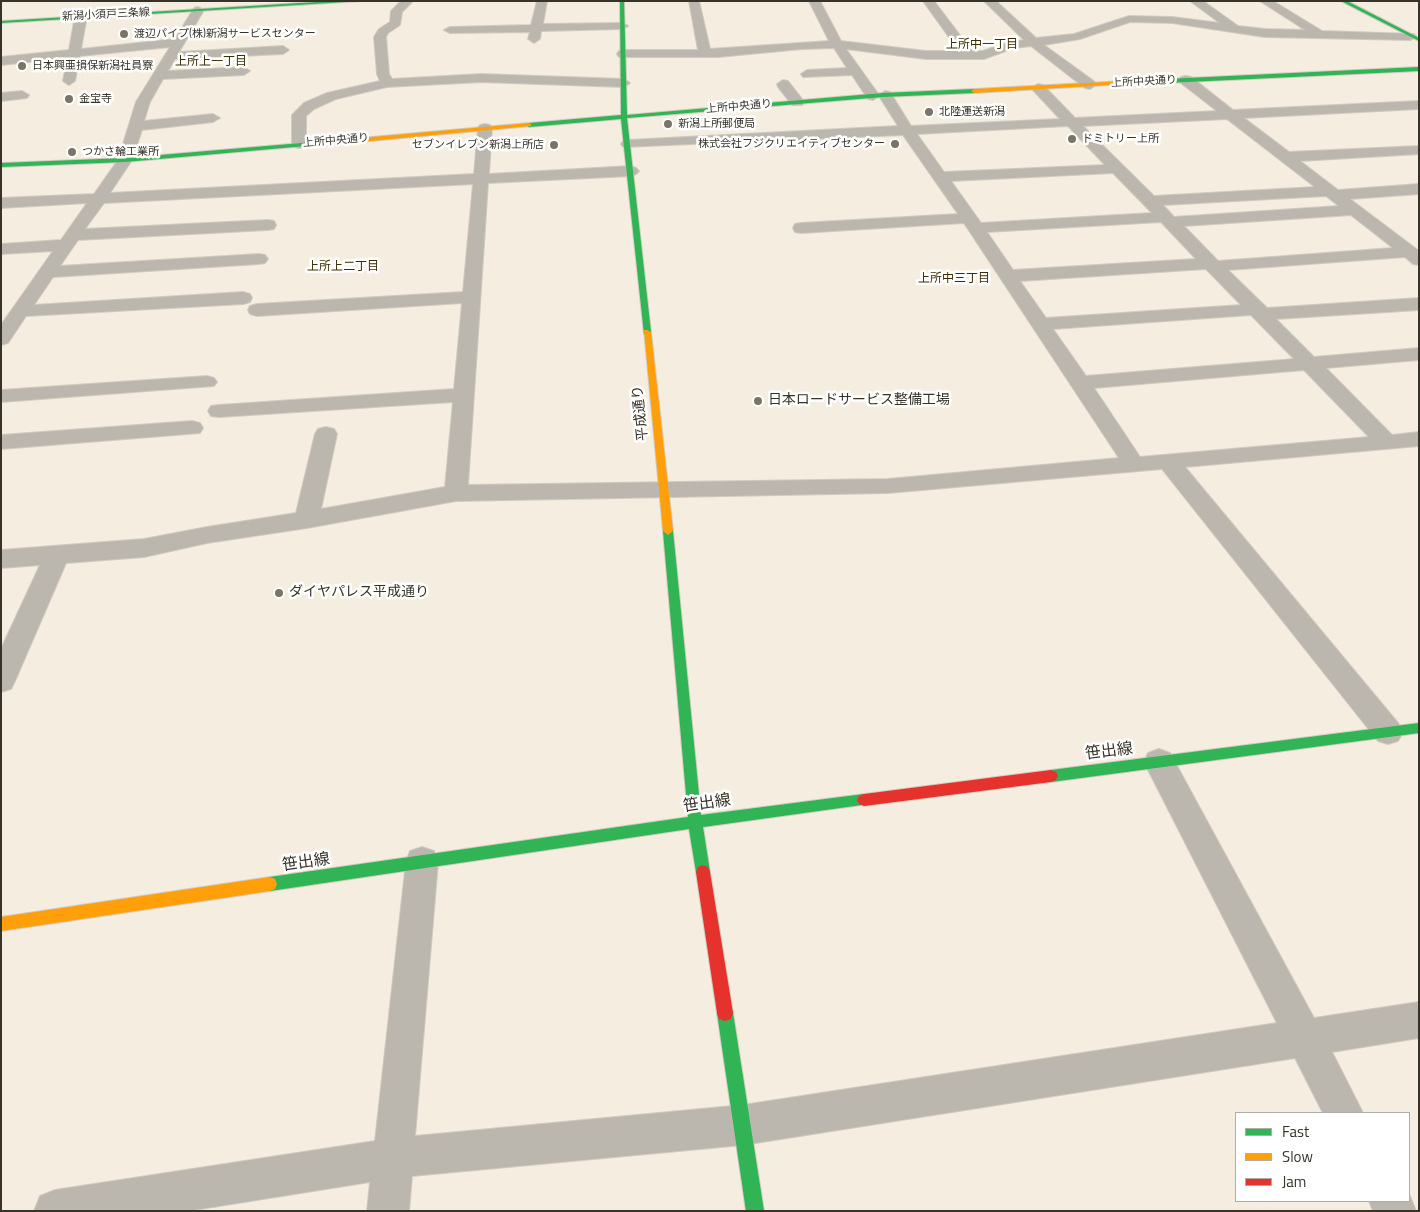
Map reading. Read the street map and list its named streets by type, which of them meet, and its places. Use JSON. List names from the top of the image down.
{
  "streets": {
    "street": [
      "新潟小須戸三条線",
      "上所中央通り",
      "平成通り",
      "笹出線"
    ]
  },
  "crossings": [
    ["上所中央通り", "平成通り"],
    ["平成通り", "笹出線"]
  ],
  "districts": [
    "上所中一丁目",
    "上所上一丁目",
    "上所上二丁目",
    "上所中三丁目"
  ],
  "places": [
    "渡辺パイプ(株)新潟サービスセンター",
    "日本興亜損保新潟社員寮",
    "金宝寺",
    "北陸運送新潟",
    "新潟上所郵便局",
    "ドミトリー上所",
    "株式会社フジクリエイティブセンター",
    "セブンイレブン新潟上所店",
    "つかさ輪工業所",
    "日本ロードサービス整備工場",
    "ダイヤパレス平成通り"
  ],
  "legend": ["Fast", "Slow", "Jam"]
}
